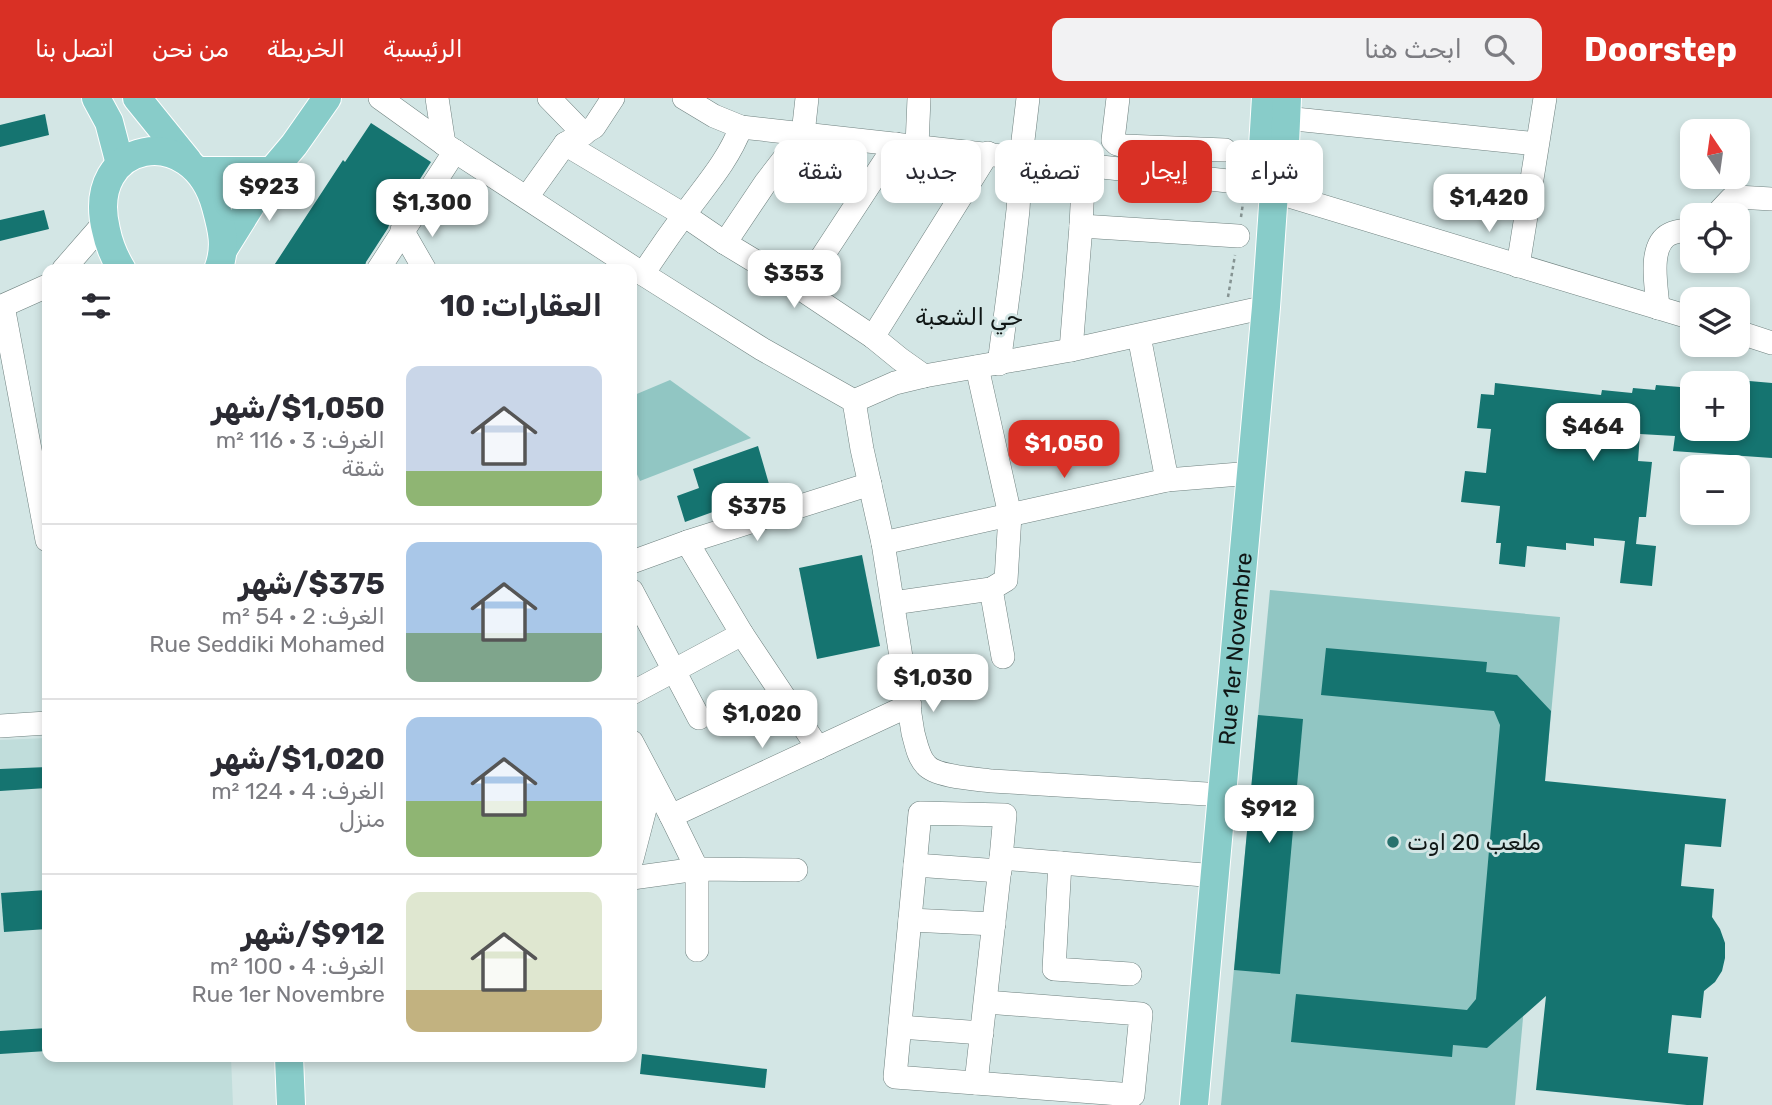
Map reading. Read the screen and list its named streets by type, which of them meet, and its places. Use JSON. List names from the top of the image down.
{
  "streets": {
    "main road": ["Rue 1er Novembre"]
  },
  "districts": ["حي الشعبة"],
  "places": ["ملعب 20 اوت"],
  "north": "top",
  "page": {
    "header": "Doorstep",
    "search": "ابحث هنا",
    "nav": [
      "الرئيسية",
      "الخريطة",
      "من نحن",
      "اتصل بنا"
    ],
    "map_buttons": ["+", "−"],
    "chip": [
      "شراء",
      "إيجار",
      "تصفية",
      "جديد",
      "شقة"
    ],
    "price": [
      "$923",
      "$1,420",
      "$1,300",
      "$353",
      "$464",
      "$1,050",
      "$375",
      "$1,030",
      "$1,020",
      "$912"
    ],
    "heading": "العقارات: 10",
    "list": [
      {
        "name": "$1,050/شهر",
        "note": "الغرف: 3 · 116 m² · شقة"
      },
      {
        "name": "$375/شهر",
        "note": "الغرف: 2 · 54 m² · Rue Seddiki Mohamed"
      },
      {
        "name": "$1,020/شهر",
        "note": "الغرف: 4 · 124 m² · منزل"
      },
      {
        "name": "$912/شهر",
        "note": "الغرف: 4 · 100 m² · Rue 1er Novembre"
      }
    ]
  }
}
